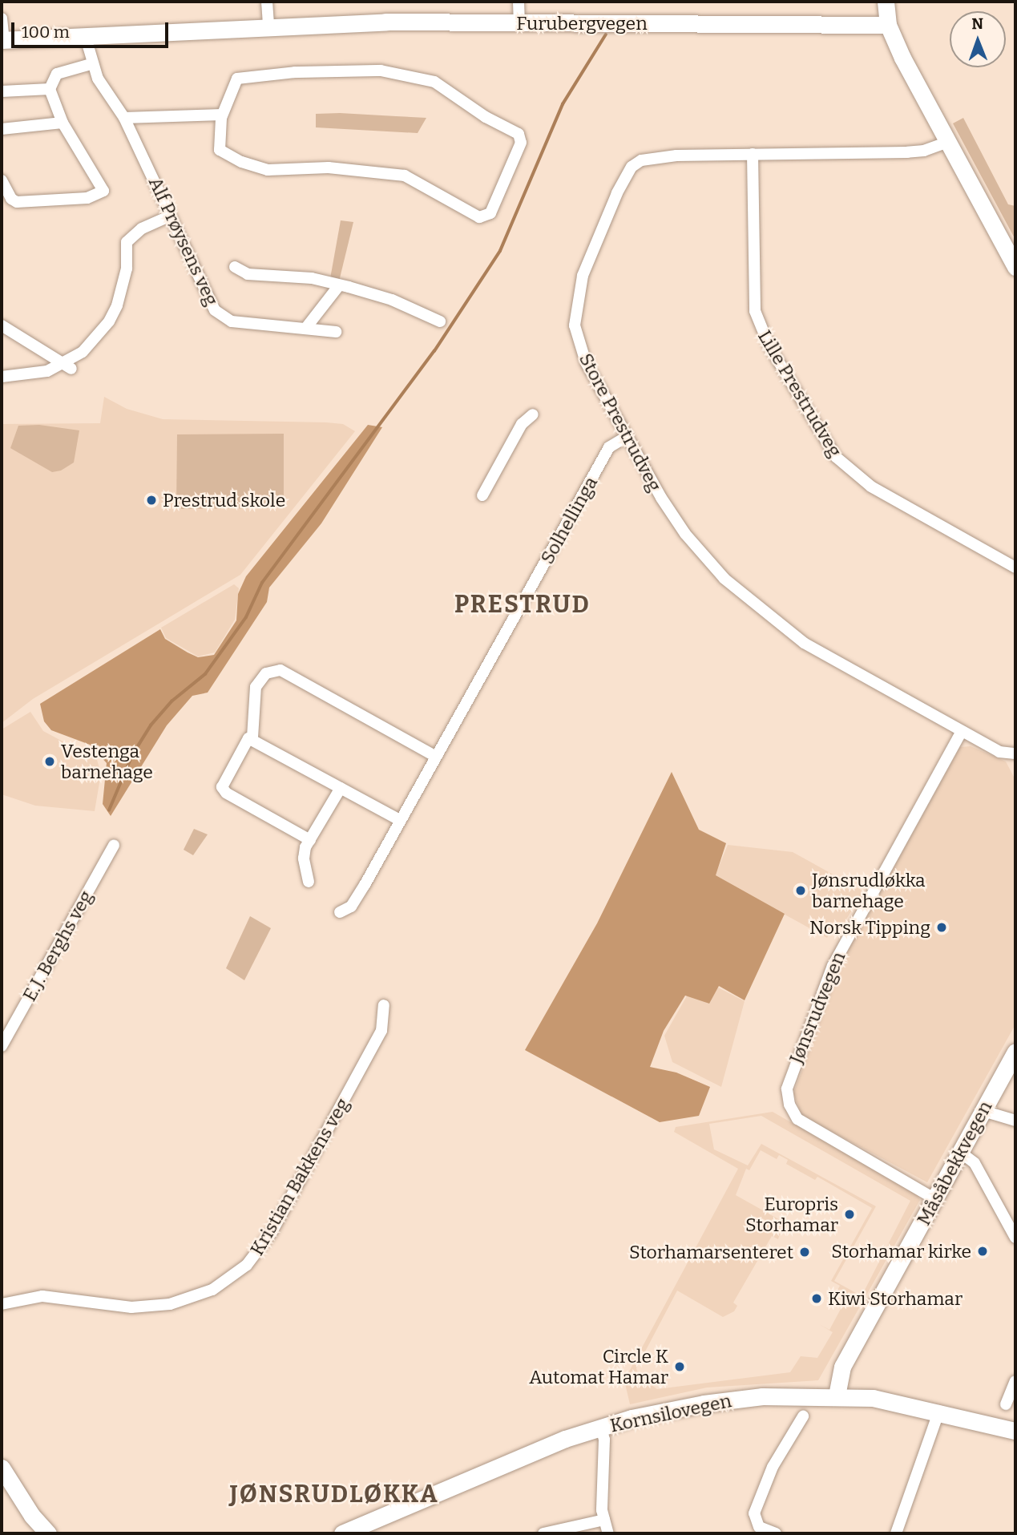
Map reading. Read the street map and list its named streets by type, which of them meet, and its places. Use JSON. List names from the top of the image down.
{
  "streets": {
    "main road": ["Furubergvegen", "Måsåbekkvegen", "Kornsilovegen"],
    "street": [
      "Alf Prøysens veg",
      "Lille Prestrudveg",
      "Store Prestrudveg",
      "Solhellinga",
      "E.J. Berghs veg",
      "Jønsrudvegen",
      "Kristian Bakkens veg"
    ]
  },
  "crossings": [
    ["Furubergvegen", "Alf Prøysens veg"],
    ["Lille Prestrudveg", "Store Prestrudveg"],
    ["Store Prestrudveg", "Solhellinga"],
    ["Store Prestrudveg", "Jønsrudvegen"],
    ["Jønsrudvegen", "Måsåbekkvegen"],
    ["Måsåbekkvegen", "Kornsilovegen"]
  ],
  "districts": ["PRESTRUD", "JØNSRUDLØKKA"],
  "places": [
    "Prestrud skole",
    "Vestenga barnehage",
    "Jønsrudløkka barnehage",
    "Norsk Tipping",
    "Europris Storhamar",
    "Storhamar kirke",
    "Storhamarsenteret",
    "Kiwi Storhamar",
    "Circle K Automat Hamar"
  ],
  "scale_bar": "100 m",
  "north": "top"
}
